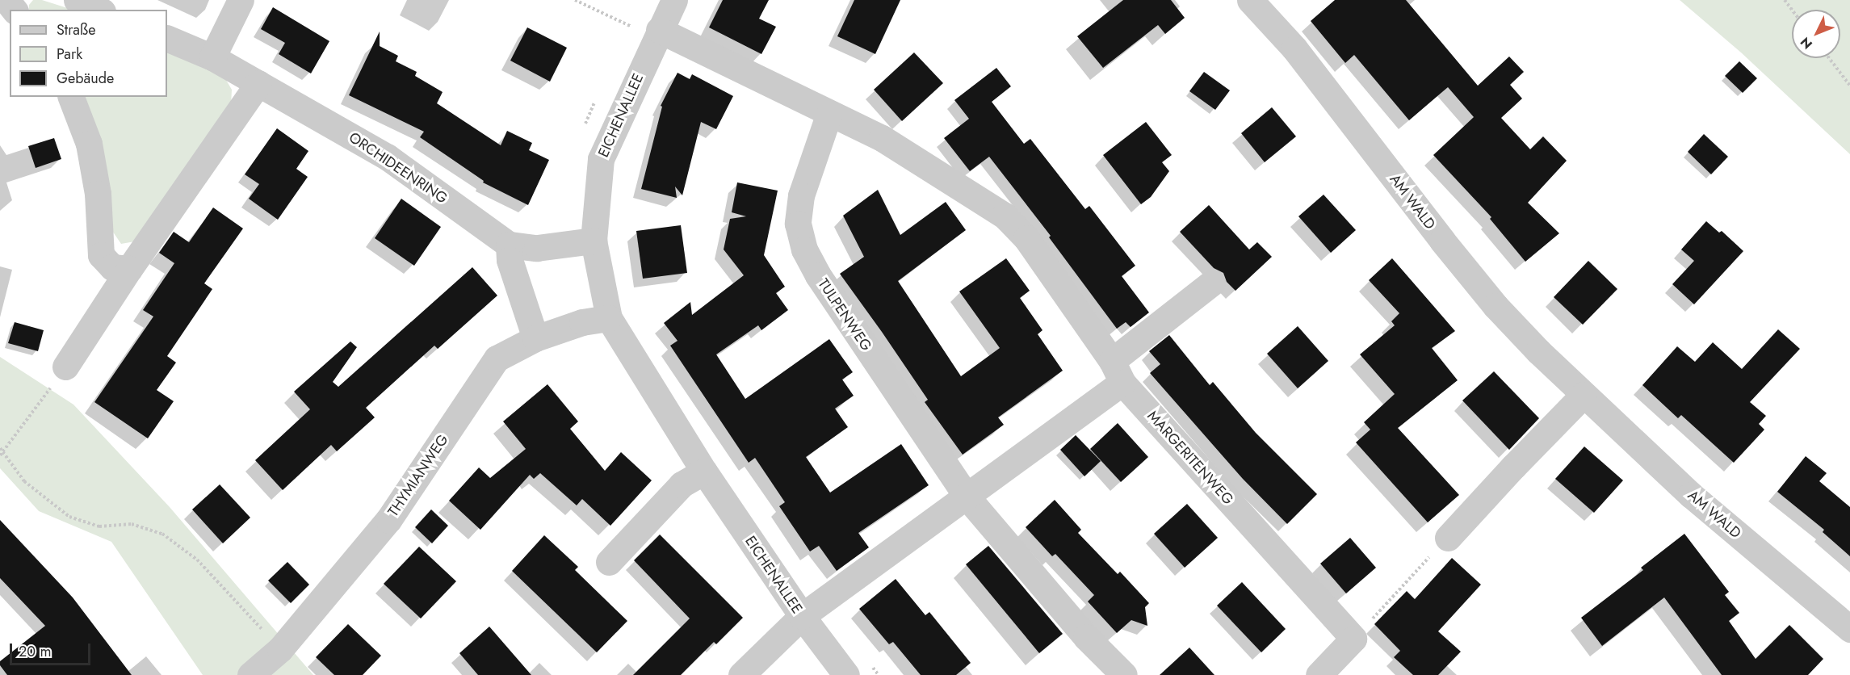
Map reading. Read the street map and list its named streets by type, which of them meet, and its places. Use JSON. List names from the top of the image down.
{
  "streets": {
    "street": [
      "EICHENALLEE",
      "ORCHIDEENRING",
      "AM WALD",
      "TULPENWEG",
      "MARGERITENWEG",
      "THYMIANWEG"
    ]
  },
  "crossings": [
    ["EICHENALLEE", "ORCHIDEENRING"],
    ["EICHENALLEE", "THYMIANWEG"]
  ],
  "legend": ["Straße", "Park", "Gebäude"],
  "scale_bar": "20 m",
  "north": "bottom left"
}
